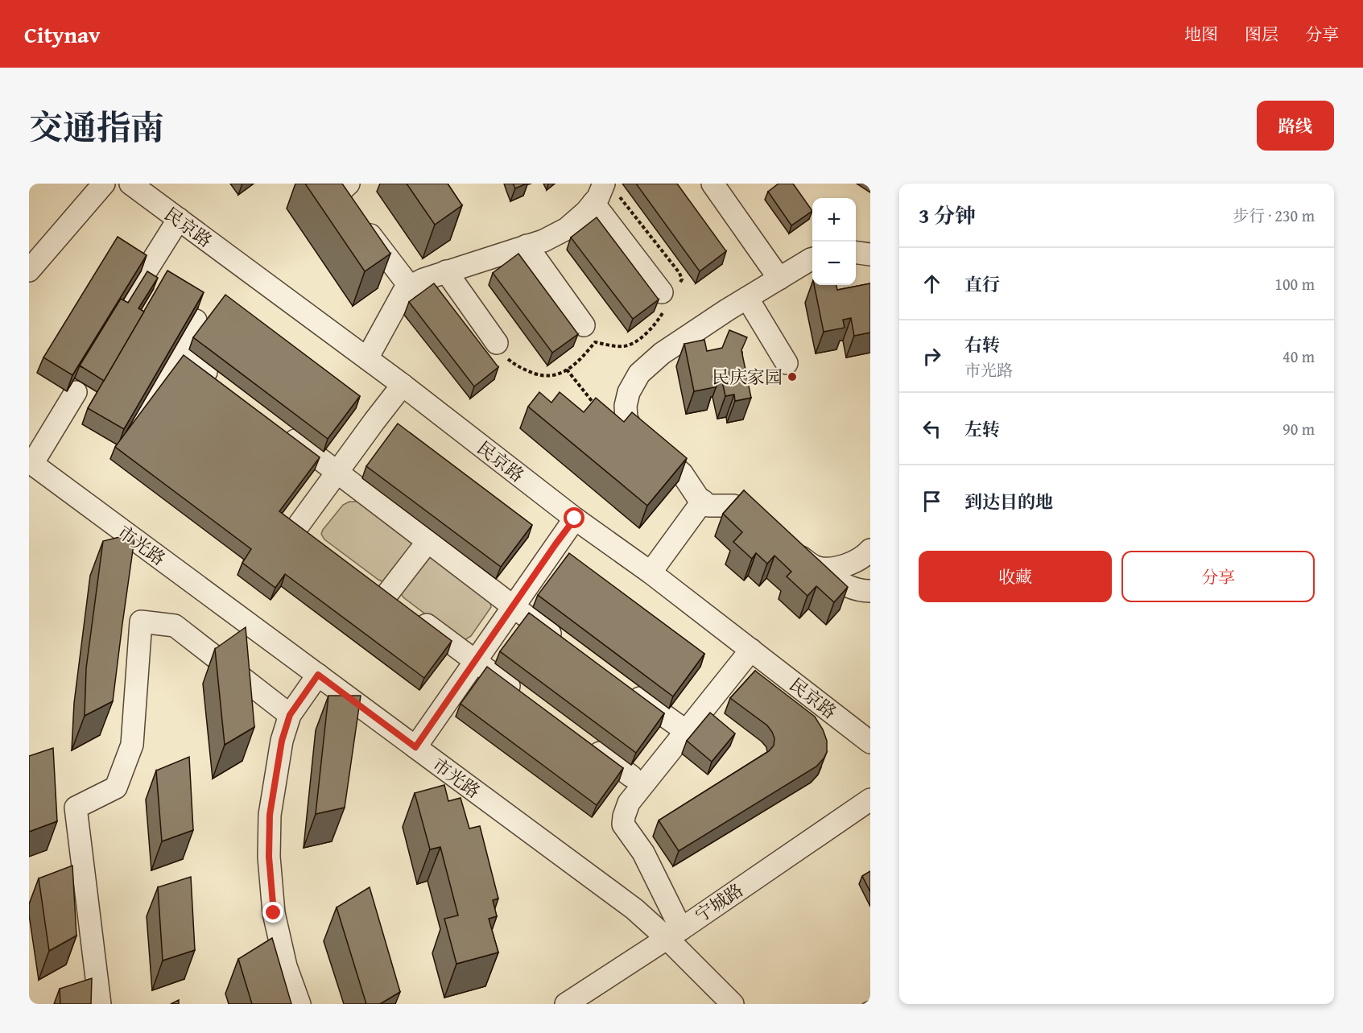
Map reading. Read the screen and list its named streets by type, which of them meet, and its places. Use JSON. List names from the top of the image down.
{
  "streets": {
    "street": ["民京路", "市光路", "宁城路"]
  },
  "crossings": [
    ["市光路", "宁城路"]
  ],
  "places": ["民庆家园"],
  "page": {
    "header": "Citynav",
    "nav": ["地图", "图层", "分享"],
    "title": "交通指南",
    "buttons": [
      "路线",
      ["收藏", "分享"]
    ],
    "heading": ["3 分钟", "步行 · 230 m"],
    "map_buttons": ["+", "−"],
    "list": [
      ["直行", "100 m"],
      ["右转", "市光路", "40 m"],
      ["左转", "90 m"],
      "到达目的地"
    ]
  }
}
